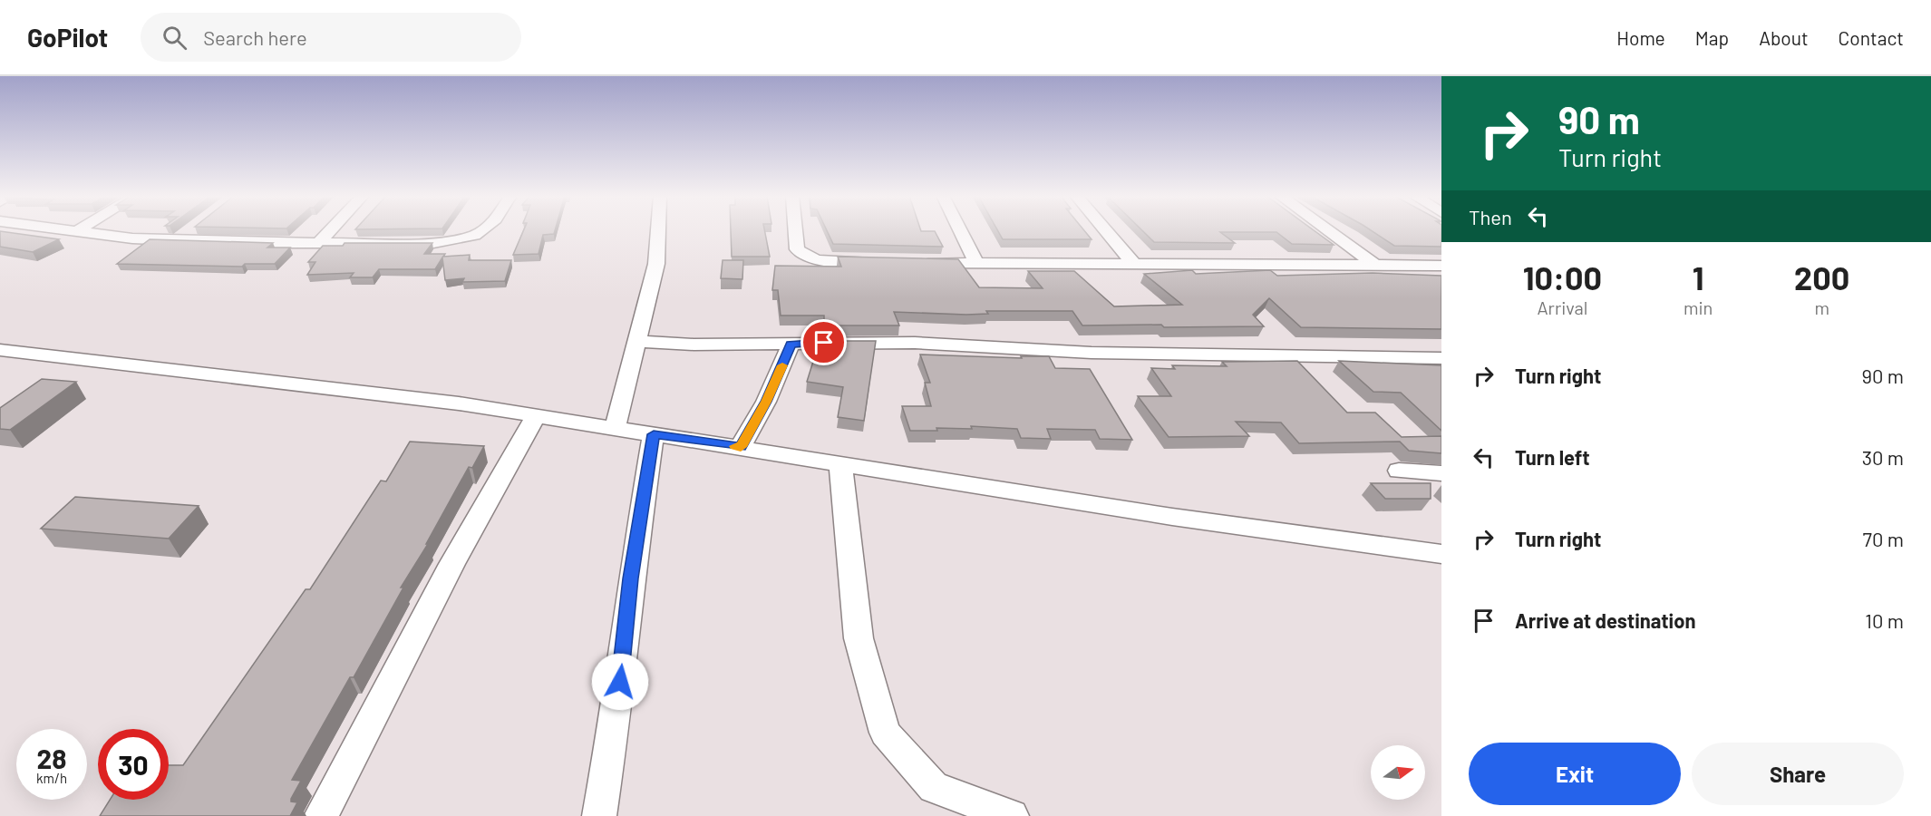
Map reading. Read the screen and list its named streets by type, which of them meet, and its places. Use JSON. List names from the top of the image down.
{
  "north": "right",
  "page": {
    "header": "GoPilot",
    "search": "Search here",
    "nav": [
      "Home",
      "Map",
      "About",
      "Contact"
    ],
    "turn": ["90 m", "Turn right"],
    "then": "Then",
    "eta": [
      "10:00",
      "Arrival",
      "1",
      "min",
      "200",
      "m"
    ],
    "list": [
      {
        "name": "Turn right",
        "value": "90 m"
      },
      {
        "name": "Turn left",
        "value": "30 m"
      },
      {
        "name": "Turn right",
        "value": "70 m"
      },
      {
        "name": "Arrive at destination",
        "value": "10 m"
      }
    ],
    "speed": "28 km/h",
    "limit": "30",
    "buttons": ["Exit", "Share"]
  }
}
